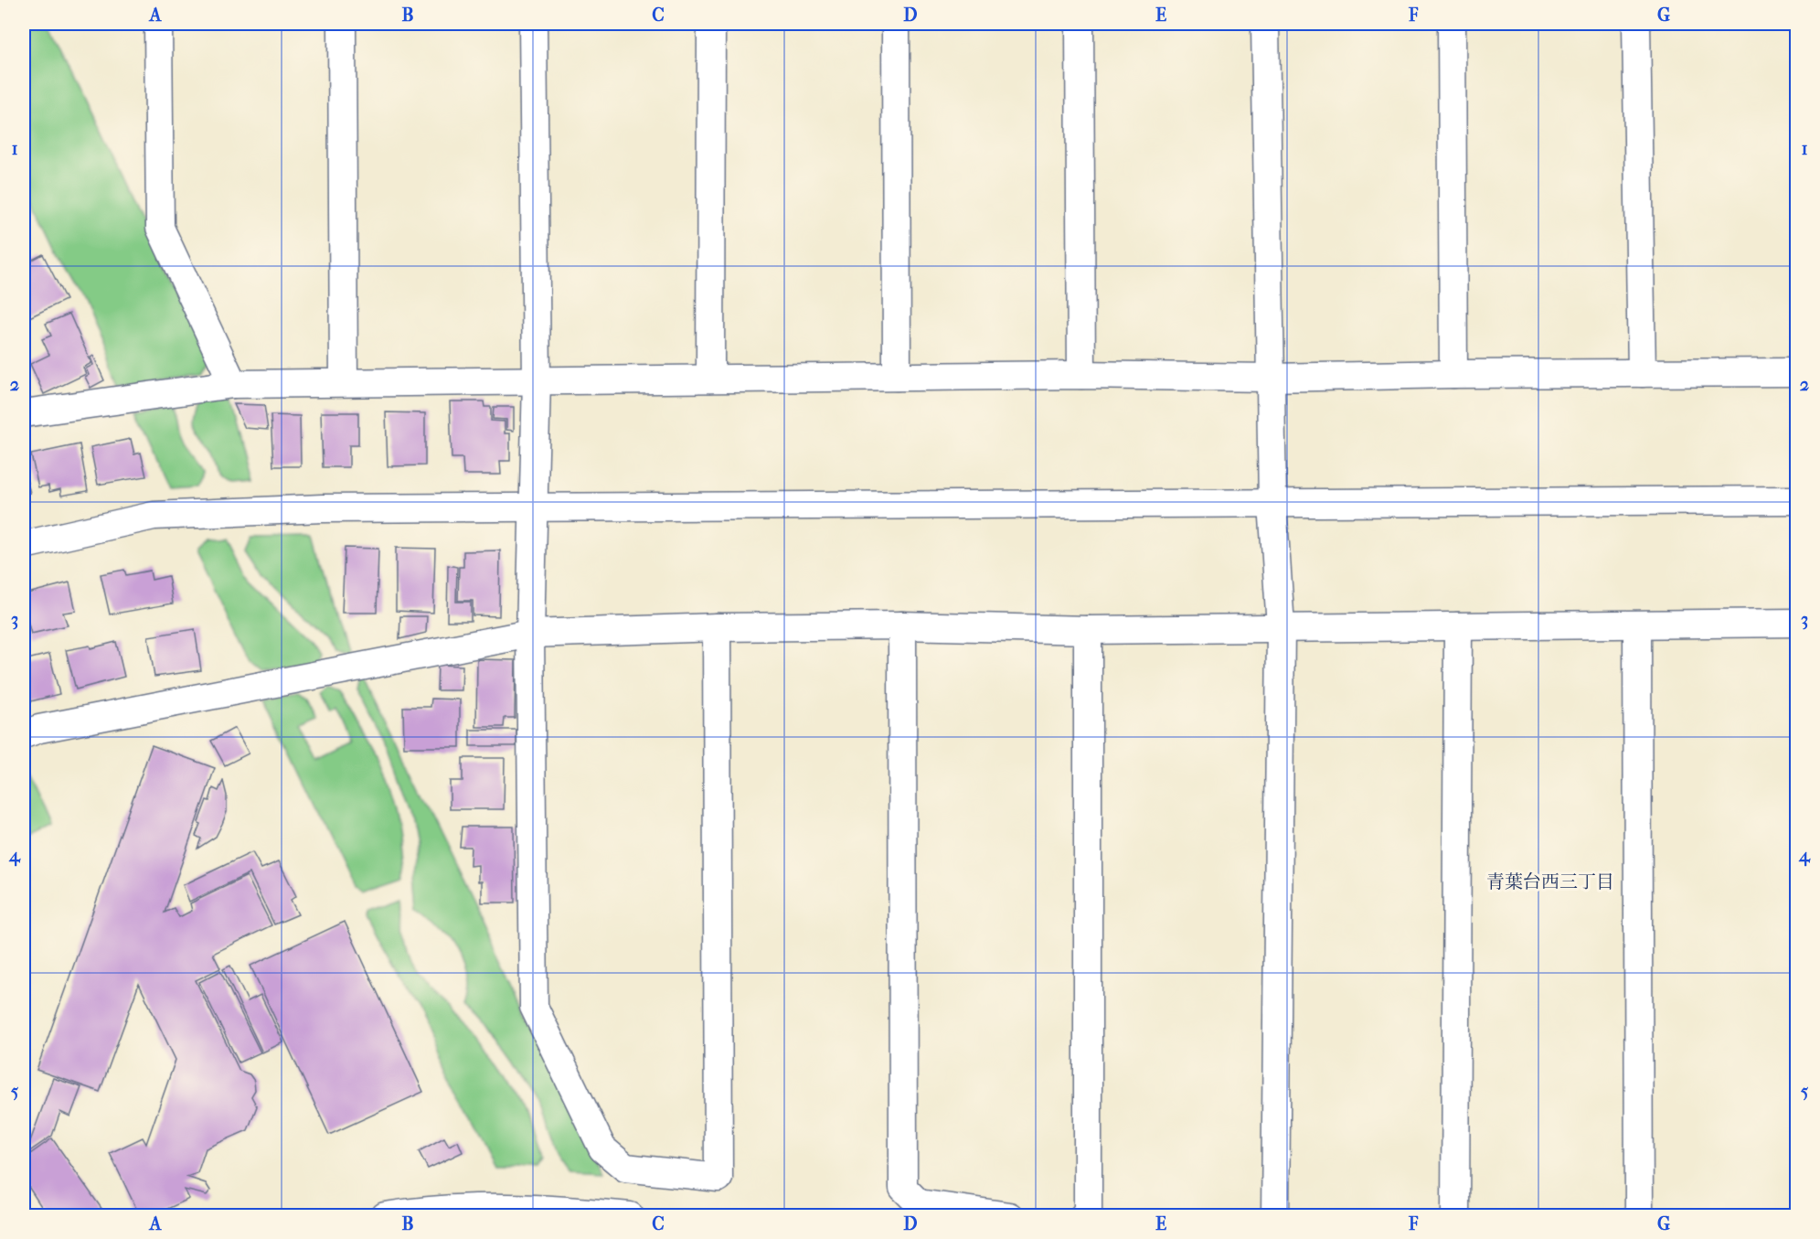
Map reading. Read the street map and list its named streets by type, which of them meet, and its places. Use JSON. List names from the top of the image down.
{
  "districts": ["青葉台西三丁目"],
  "grid": {
    "columns": [
      "A",
      "B",
      "C",
      "D",
      "E",
      "F",
      "G"
    ],
    "rows": [
      "1",
      "2",
      "3",
      "4",
      "5"
    ]
  }
}
